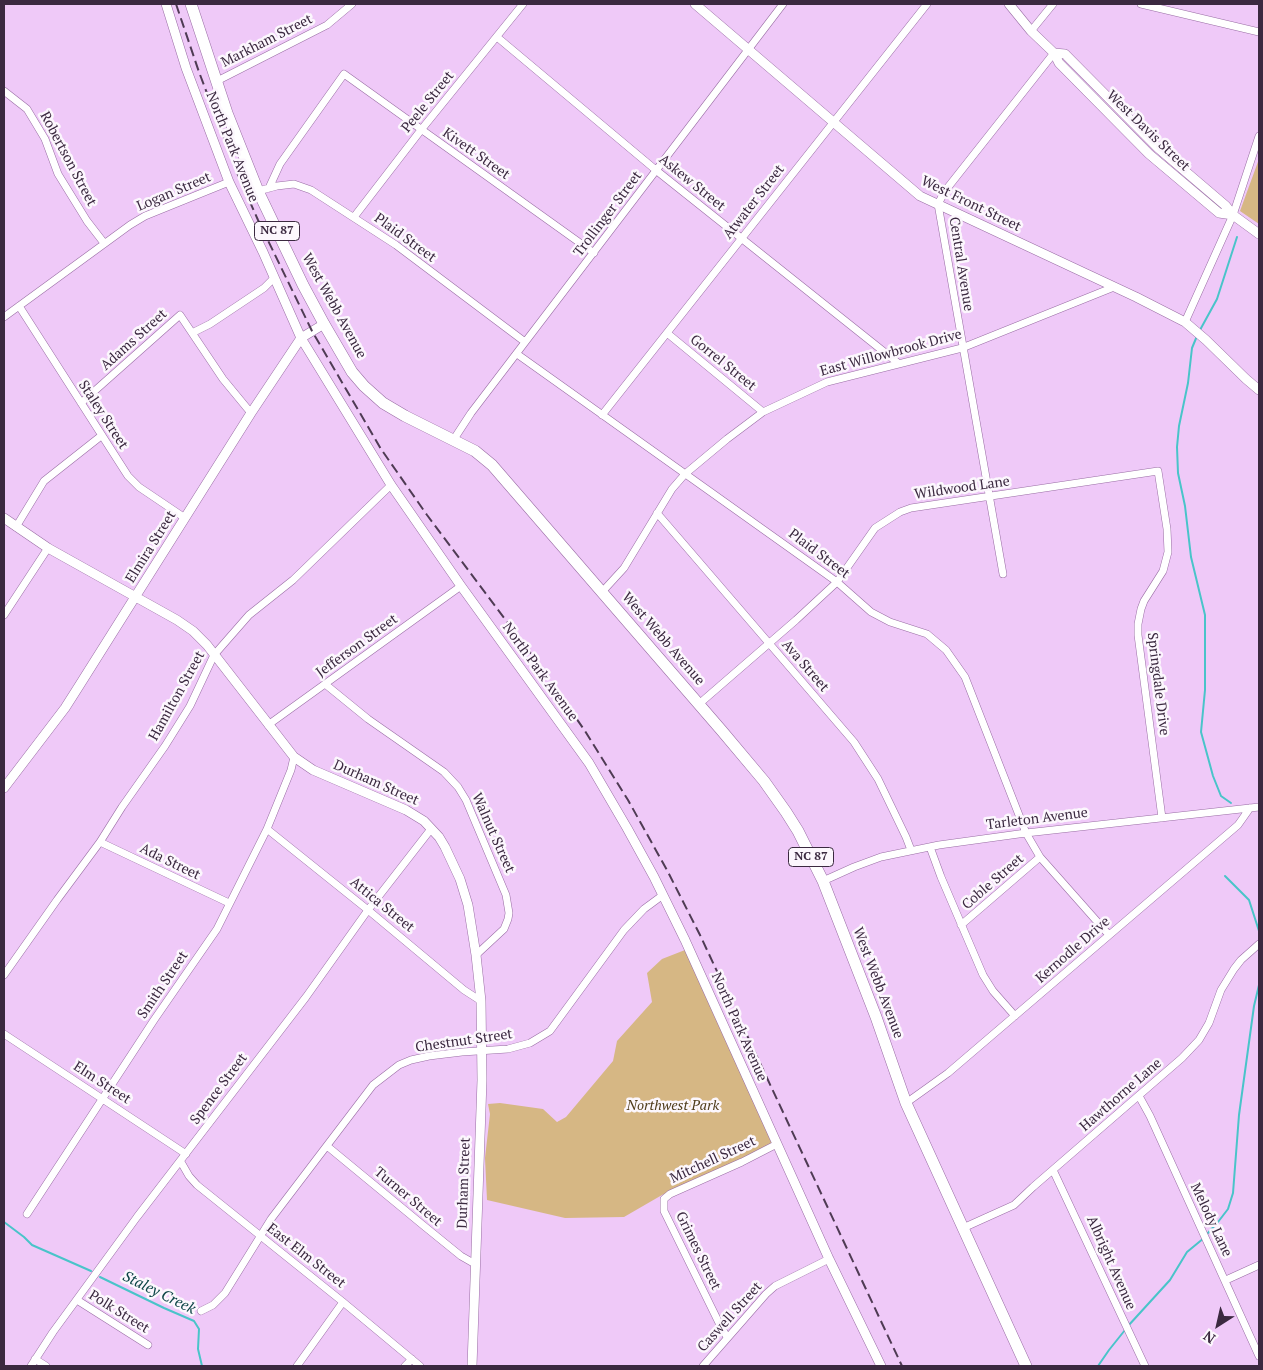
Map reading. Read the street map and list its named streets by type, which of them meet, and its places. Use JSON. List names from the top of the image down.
{
  "streets": {
    "highway": ["NC 87", "West Webb Avenue"],
    "street": [
      "Markham Street",
      "Peele Street",
      "West Davis Street",
      "North Park Avenue",
      "Kivett Street",
      "Robertson Street",
      "Askew Street",
      "Logan Street",
      "Atwater Street",
      "West Front Street",
      "Trollinger Street",
      "Plaid Street",
      "Central Avenue",
      "Adams Street",
      "East Willowbrook Drive",
      "Gorrel Street",
      "Staley Street",
      "Wildwood Lane",
      "Elmira Street",
      "Jefferson Street",
      "Ava Street",
      "Springdale Drive",
      "Hamilton Street",
      "Durham Street",
      "Tarleton Avenue",
      "Walnut Street",
      "Ada Street",
      "Coble Street",
      "Attica Street",
      "Kernodle Drive",
      "Smith Street",
      "Chestnut Street",
      "Elm Street",
      "Spence Street",
      "Hawthorne Lane",
      "Mitchell Street",
      "Turner Street",
      "Melody Lane",
      "Grimes Street",
      "East Elm Street",
      "Albright Avenue",
      "Polk Street",
      "Caswell Street"
    ]
  },
  "crossings": [
    ["Markham Street", "West Webb Avenue"],
    ["Peele Street", "Kivett Street"],
    ["Peele Street", "Askew Street"],
    ["Peele Street", "Plaid Street"],
    ["West Davis Street", "Central Avenue"],
    ["North Park Avenue", "Logan Street"],
    ["North Park Avenue", "Elmira Street"],
    ["North Park Avenue", "Jefferson Street"],
    ["North Park Avenue", "Hamilton Street"],
    ["North Park Avenue", "Chestnut Street"],
    ["North Park Avenue", "Mitchell Street"],
    ["North Park Avenue", "Caswell Street"],
    ["Kivett Street", "Trollinger Street"],
    ["Kivett Street", "Plaid Street"],
    ["Kivett Street", "West Webb Avenue"],
    ["Robertson Street", "Logan Street"],
    ["Askew Street", "Atwater Street"],
    ["Askew Street", "Trollinger Street"],
    ["Askew Street", "East Willowbrook Drive"],
    ["Logan Street", "Staley Street"],
    ["Atwater Street", "West Front Street"],
    ["Atwater Street", "Plaid Street"],
    ["Atwater Street", "Gorrel Street"],
    ["West Front Street", "Trollinger Street"],
    ["West Front Street", "Central Avenue"],
    ["West Front Street", "East Willowbrook Drive"],
    ["Trollinger Street", "Plaid Street"],
    ["Trollinger Street", "West Webb Avenue"],
    ["Plaid Street", "West Webb Avenue"],
    ["Plaid Street", "East Willowbrook Drive"],
    ["Plaid Street", "Wildwood Lane"],
    ["Plaid Street", "Tarleton Avenue"],
    ["Plaid Street", "Coble Street"],
    ["Plaid Street", "Kernodle Drive"],
    ["Central Avenue", "East Willowbrook Drive"],
    ["Central Avenue", "Wildwood Lane"],
    ["West Webb Avenue", "East Willowbrook Drive"],
    ["West Webb Avenue", "Wildwood Lane"],
    ["West Webb Avenue", "Elmira Street"],
    ["West Webb Avenue", "Tarleton Avenue"],
    ["West Webb Avenue", "Kernodle Drive"],
    ["West Webb Avenue", "Hawthorne Lane"],
    ["Adams Street", "Staley Street"],
    ["East Willowbrook Drive", "Gorrel Street"],
    ["East Willowbrook Drive", "Ava Street"],
    ["Staley Street", "Elmira Street"],
    ["Wildwood Lane", "Ava Street"],
    ["Wildwood Lane", "Springdale Drive"],
    ["Elmira Street", "Durham Street"],
    ["Jefferson Street", "Durham Street"],
    ["Jefferson Street", "Walnut Street"],
    ["Ava Street", "Tarleton Avenue"],
    ["Springdale Drive", "Tarleton Avenue"],
    ["Hamilton Street", "Durham Street"],
    ["Hamilton Street", "Ada Street"],
    ["Durham Street", "Walnut Street"],
    ["Durham Street", "Attica Street"],
    ["Durham Street", "Smith Street"],
    ["Durham Street", "Chestnut Street"],
    ["Durham Street", "Spence Street"],
    ["Durham Street", "Turner Street"],
    ["Tarleton Avenue", "Kernodle Drive"],
    ["Ada Street", "Smith Street"],
    ["Attica Street", "Smith Street"],
    ["Attica Street", "Spence Street"],
    ["Smith Street", "Elm Street"],
    ["Chestnut Street", "Turner Street"],
    ["Chestnut Street", "East Elm Street"],
    ["Elm Street", "Spence Street"],
    ["Spence Street", "East Elm Street"],
    ["Spence Street", "Polk Street"],
    ["Hawthorne Lane", "Melody Lane"],
    ["Hawthorne Lane", "Albright Avenue"],
    ["Mitchell Street", "Grimes Street"],
    ["Grimes Street", "Caswell Street"]
  ],
  "water": ["Staley Creek"],
  "parks": ["Northwest Park"],
  "north": "bottom left"
}
